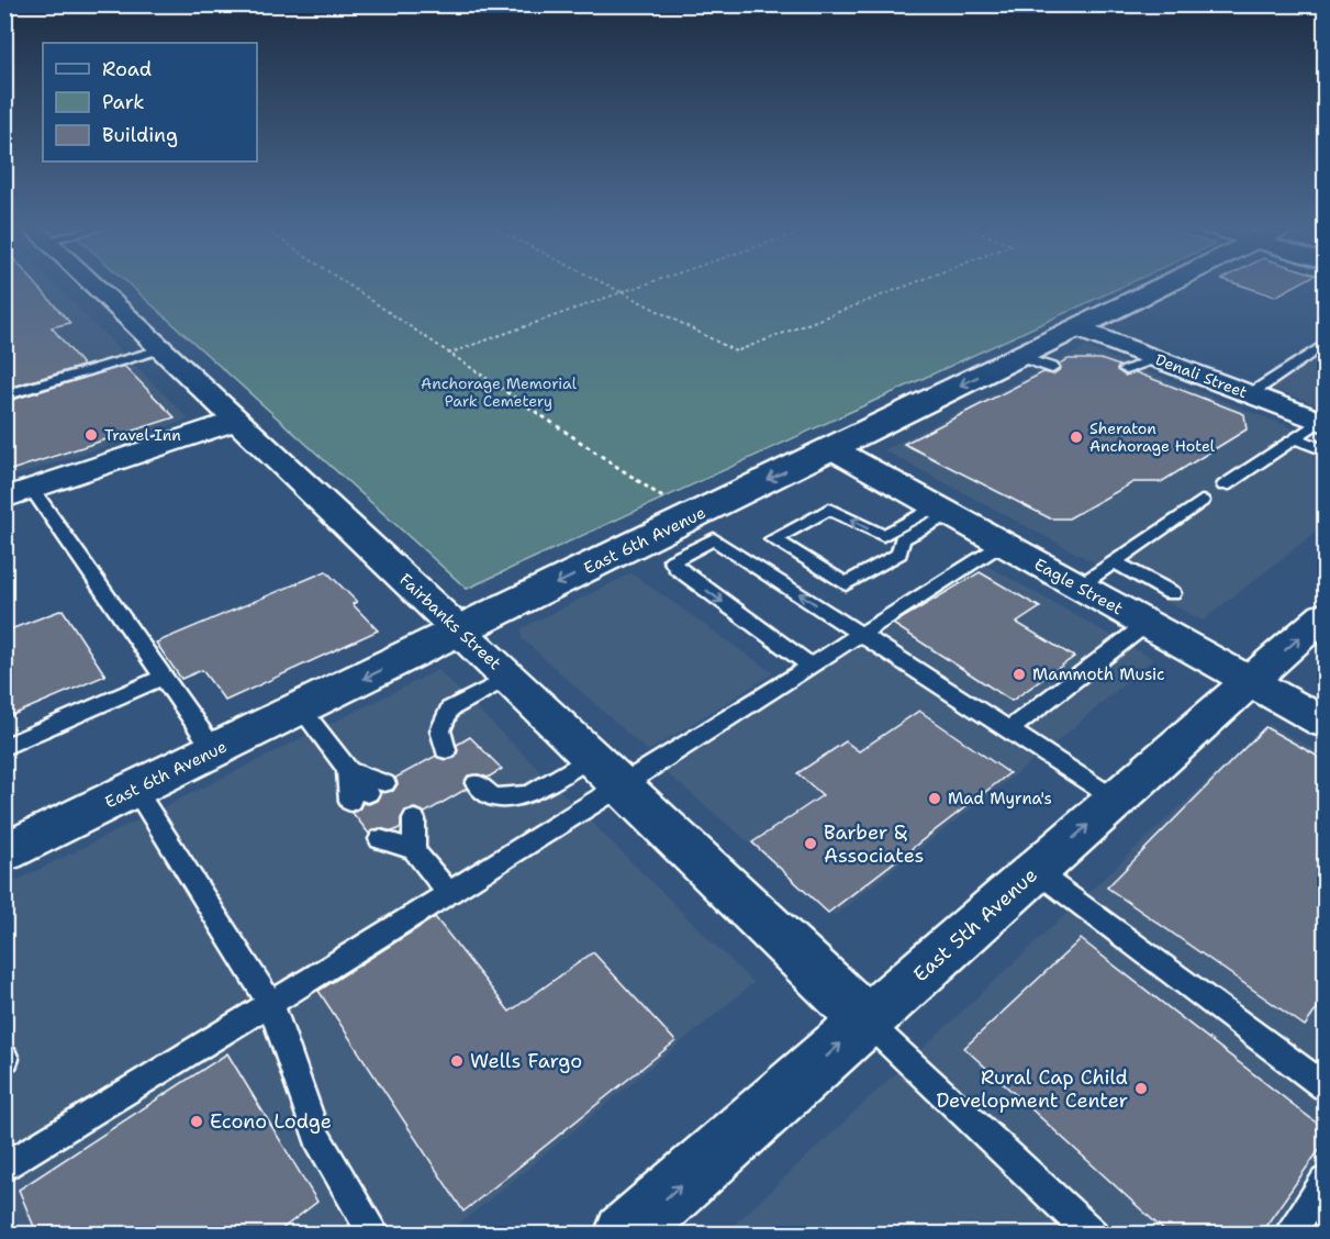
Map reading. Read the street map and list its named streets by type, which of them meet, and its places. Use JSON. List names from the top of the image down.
{
  "streets": {
    "street": [
      "Denali Street",
      "East 6th Avenue",
      "Eagle Street",
      "Fairbanks Street",
      "East 5th Avenue"
    ]
  },
  "crossings": [
    ["Denali Street", "East 6th Avenue"],
    ["East 6th Avenue", "Eagle Street"],
    ["East 6th Avenue", "Fairbanks Street"],
    ["Eagle Street", "East 5th Avenue"],
    ["Fairbanks Street", "East 5th Avenue"]
  ],
  "one_way": ["East 6th Avenue", "East 5th Avenue"],
  "parks": ["Anchorage Memorial Park Cemetery"],
  "places": [
    "Travel Inn",
    "Sheraton Anchorage Hotel",
    "Mammoth Music",
    "Mad Myrna's",
    "Barber & Associates",
    "Wells Fargo",
    "Rural Cap Child Development Center",
    "Econo Lodge"
  ],
  "legend": ["Road", "Park", "Building"]
}
